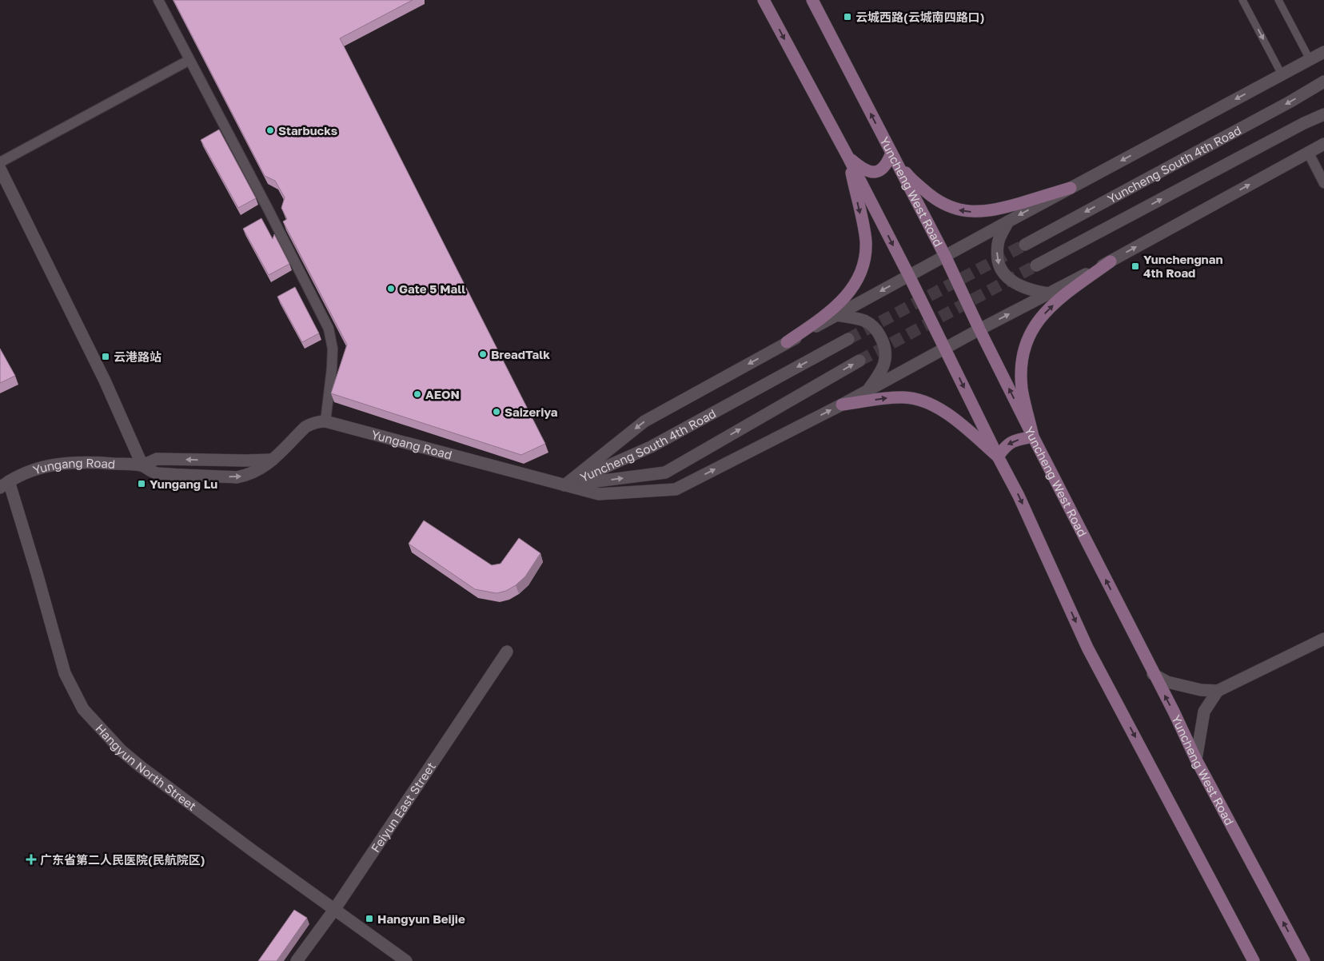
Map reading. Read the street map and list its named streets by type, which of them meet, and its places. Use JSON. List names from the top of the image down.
{
  "streets": {
    "main road": ["Yuncheng West Road"],
    "street": [
      "Yuncheng South 4th Road",
      "Yungang Road",
      "Hangyun North Street",
      "Feiyun East Street"
    ]
  },
  "crossings": [
    ["Yuncheng South 4th Road", "Yungang Road"],
    ["Yuncheng West Road", "Yungang Road"],
    ["Yungang Road", "Hangyun North Street"],
    ["Hangyun North Street", "Feiyun East Street"]
  ],
  "places": {
    "transit": [
      "云城西路(云城南四路口)",
      "Yunchengnan 4th Road",
      "云港路站",
      "Yungang Lu",
      "Hangyun Beijie"
    ],
    "other": [
      "Starbucks",
      "Gate 5 Mall",
      "BreadTalk",
      "AEON",
      "Saizeriya"
    ],
    "health": ["广东省第二人民医院(民航院区)"]
  }
}
